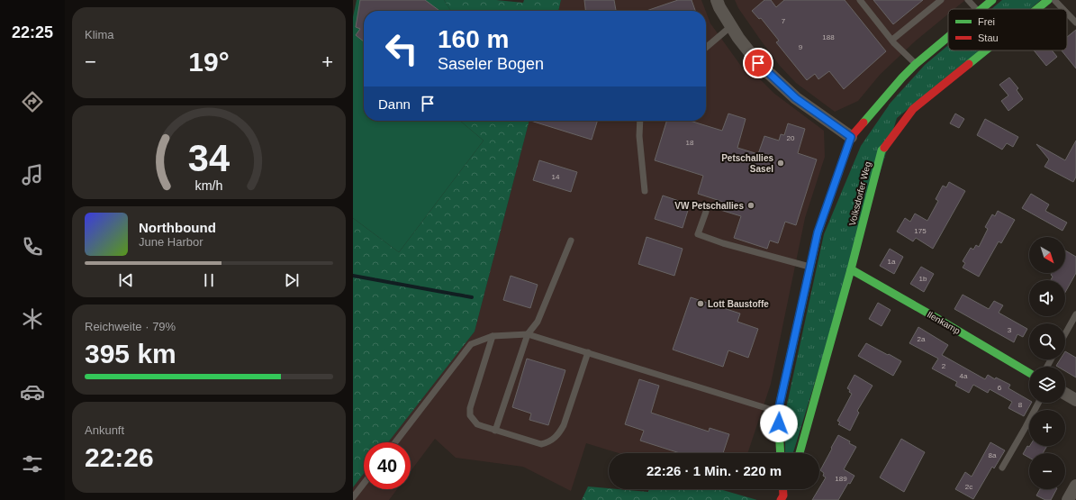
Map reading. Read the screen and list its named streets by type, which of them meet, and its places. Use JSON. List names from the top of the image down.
{
  "streets": {
    "street": ["Volksdorfer Weg", "Ilenkamp"]
  },
  "crossings": [
    ["Volksdorfer Weg", "Ilenkamp"]
  ],
  "places": ["Petschallies Sasel", "VW Petschallies", "Lott Baustoffe"],
  "house_numbers": [
    "7",
    "188",
    "9",
    "20",
    "18",
    "14",
    "175",
    "1a",
    "1b",
    "3",
    "2a",
    "2",
    "4a",
    "6",
    "8",
    "8a",
    "189",
    "2c"
  ],
  "legend": ["Frei", "Stau"],
  "north": "bottom right",
  "page": {
    "tabs": "22:25",
    "tile": [
      "Klima",
      ["Reichweite · 79%", "395 km"],
      ["Ankunft", "22:26"]
    ],
    "turn": ["160 m", "Saseler Bogen"],
    "heat": ["−", "19°", "+"],
    "then": "Dann",
    "song": ["Northbound", "June Harbor"],
    "map_buttons": ["+", "−"],
    "limit": "40",
    "trip": "22:26 · 1 Min. · 220 m",
    "gauge": ["34", "km/h"]
  }
}
